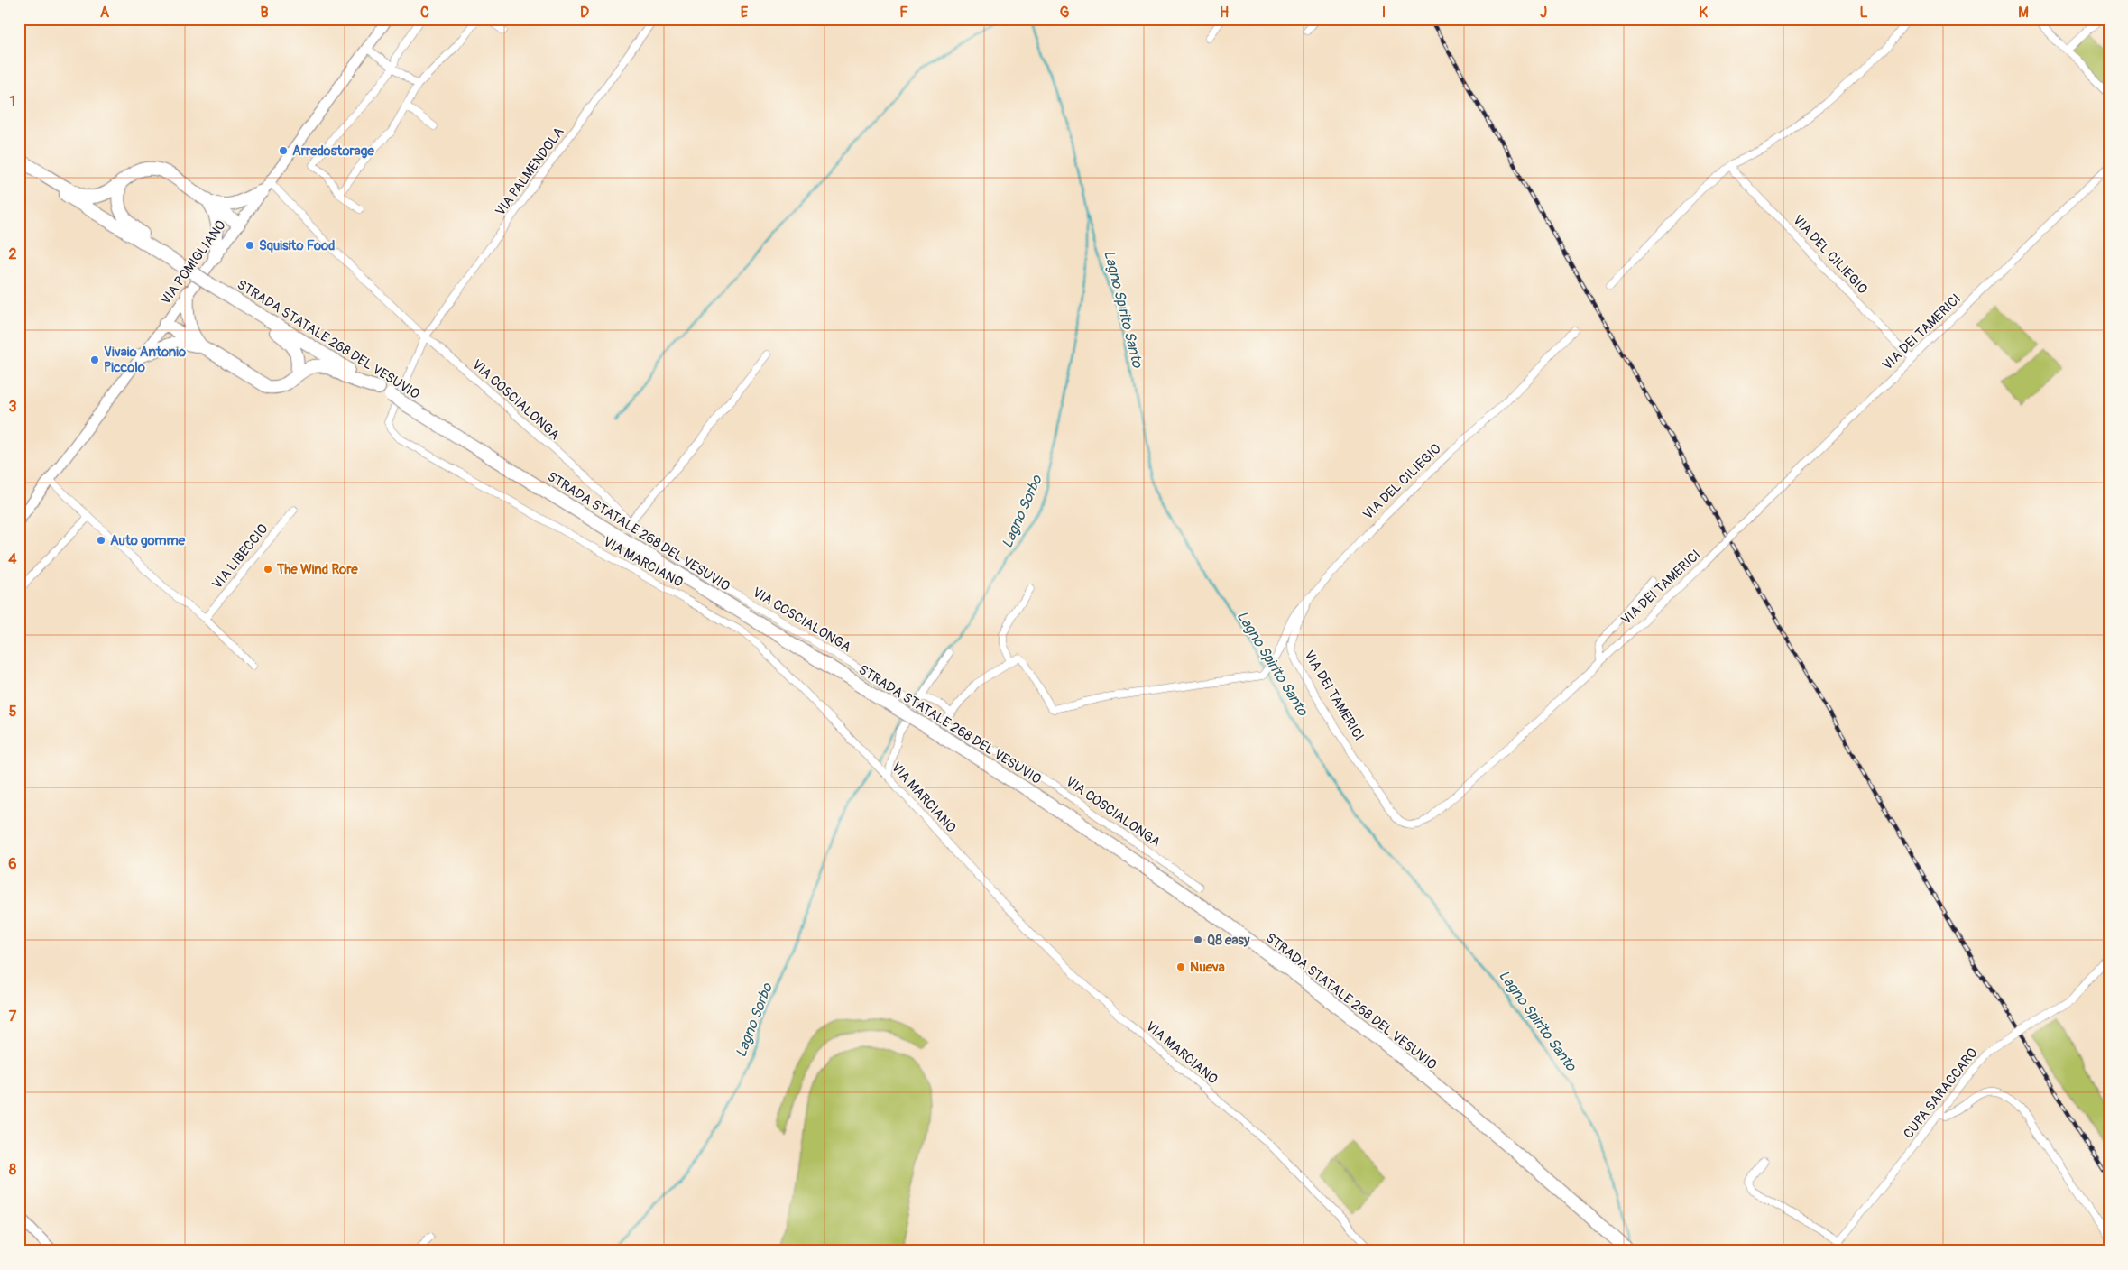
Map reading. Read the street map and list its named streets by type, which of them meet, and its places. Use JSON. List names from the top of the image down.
{
  "streets": {
    "highway": ["STRADA STATALE 268 DEL VESUVIO"],
    "main road": ["VIA POMIGLIANO"],
    "street": [
      "VIA PALMENDOLA",
      "VIA DEL CILIEGIO",
      "VIA DEI TAMERICI",
      "VIA COSCIALONGA",
      "VIA LIBECCIO",
      "VIA MARCIANO",
      "CUPA SARACCARO"
    ]
  },
  "crossings": [
    ["VIA PALMENDOLA", "VIA COSCIALONGA"],
    ["VIA PALMENDOLA", "VIA MARCIANO"],
    ["VIA DEL CILIEGIO", "VIA DEI TAMERICI"],
    ["VIA POMIGLIANO", "VIA COSCIALONGA"],
    ["STRADA STATALE 268 DEL VESUVIO", "VIA COSCIALONGA"]
  ],
  "water": ["Lagno Spirito Santo", "Lagno Sorbo"],
  "places": [
    "Arredostorage",
    "Squisito Food",
    "Vivaio Antonio Piccolo",
    "Auto gomme",
    "The Wind Rore",
    "Q8 easy",
    "Nueva"
  ],
  "grid": {
    "columns": [
      "A",
      "B",
      "C",
      "D",
      "E",
      "F",
      "G",
      "H",
      "I",
      "J",
      "K",
      "L",
      "M"
    ],
    "rows": [
      "1",
      "2",
      "3",
      "4",
      "5",
      "6",
      "7",
      "8"
    ]
  }
}
